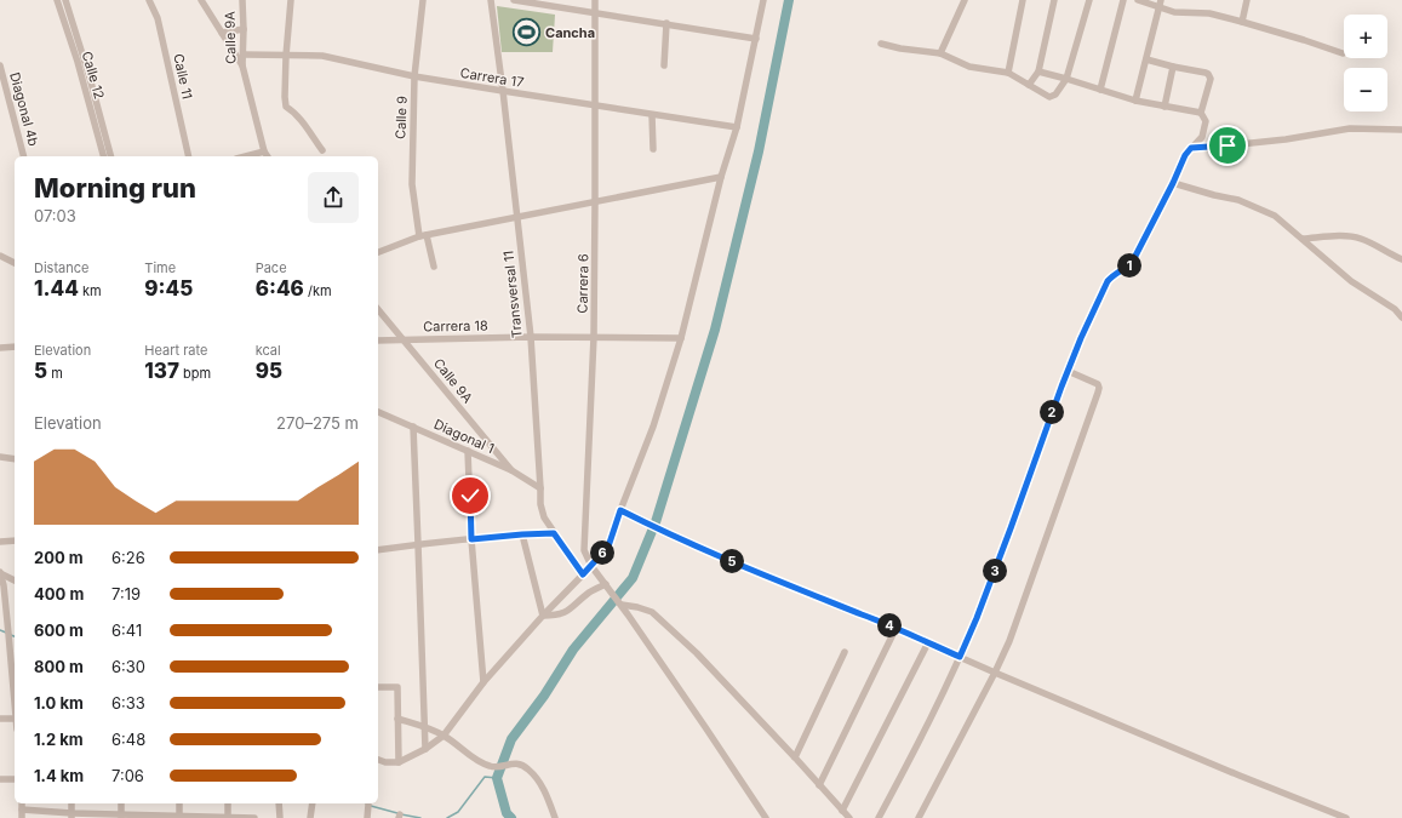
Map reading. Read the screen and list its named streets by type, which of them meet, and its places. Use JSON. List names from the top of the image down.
{
  "streets": {
    "street": [
      "Calle 9A",
      "Calle 12",
      "Calle 11",
      "Carrera 17",
      "Diagonal 4b",
      "Calle 9",
      "Carrera 6",
      "Transversal 11",
      "Carrera 18",
      "Diagonal 1"
    ]
  },
  "crossings": [
    ["Calle 9A", "Carrera 17"],
    ["Calle 9A", "Carrera 18"],
    ["Calle 9A", "Diagonal 1"],
    ["Carrera 17", "Calle 9"],
    ["Carrera 17", "Carrera 6"],
    ["Carrera 17", "Transversal 11"],
    ["Carrera 6", "Carrera 18"],
    ["Transversal 11", "Carrera 18"],
    ["Transversal 11", "Diagonal 1"]
  ],
  "places": {
    "sports": ["Cancha"]
  },
  "page": {
    "map_buttons": ["+", "−"],
    "heading": ["Morning run", "07:03"],
    "stats": [
      ["Distance", "1.44 km"],
      ["Time", "9:45"],
      ["Pace", "6:46 /km"],
      ["Elevation", "5 m"],
      ["Heart rate", "137 bpm"],
      ["kcal", "95"]
    ],
    "pins": [
      "1",
      "2",
      "6",
      "5",
      "3",
      "4"
    ],
    "chart": ["Elevation", "270–275 m"],
    "list": [
      {
        "name": "200 m",
        "note": "6:26"
      },
      {
        "name": "400 m",
        "note": "7:19"
      },
      {
        "name": "600 m",
        "note": "6:41"
      },
      {
        "name": "800 m",
        "note": "6:30"
      },
      {
        "name": "1.0 km",
        "note": "6:33"
      },
      {
        "name": "1.2 km",
        "note": "6:48"
      },
      {
        "name": "1.4 km",
        "note": "7:06"
      }
    ]
  }
}
